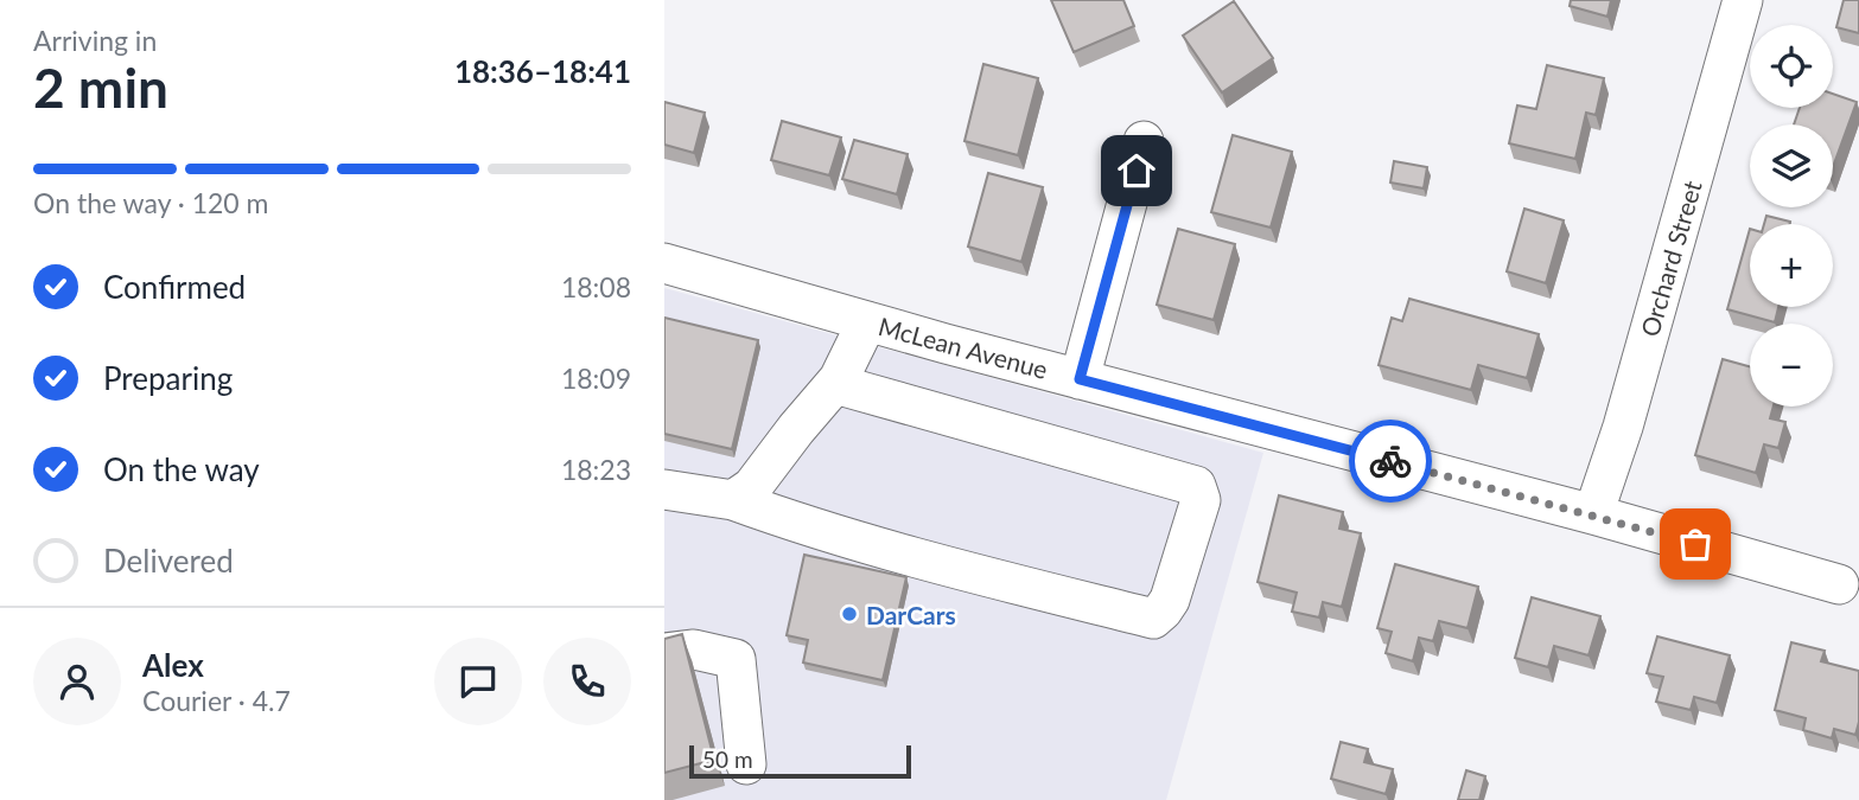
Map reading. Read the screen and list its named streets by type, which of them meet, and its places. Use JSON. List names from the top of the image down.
{
  "streets": {
    "street": ["Orchard Street", "McLean Avenue"]
  },
  "crossings": [
    ["Orchard Street", "McLean Avenue"]
  ],
  "places": ["DarCars"],
  "scale_bar": "50 m",
  "page": {
    "heading": ["2 min", "Arriving in", "18:36–18:41"],
    "panel": ["Alex", "Courier · 4.7"],
    "map_buttons": ["+", "−"],
    "bar": "On the way · 120 m",
    "list": [
      ["Confirmed", "18:08"],
      ["Preparing", "18:09"],
      ["On the way", "18:23"],
      "Delivered"
    ],
    "scale": "50 m"
  }
}
